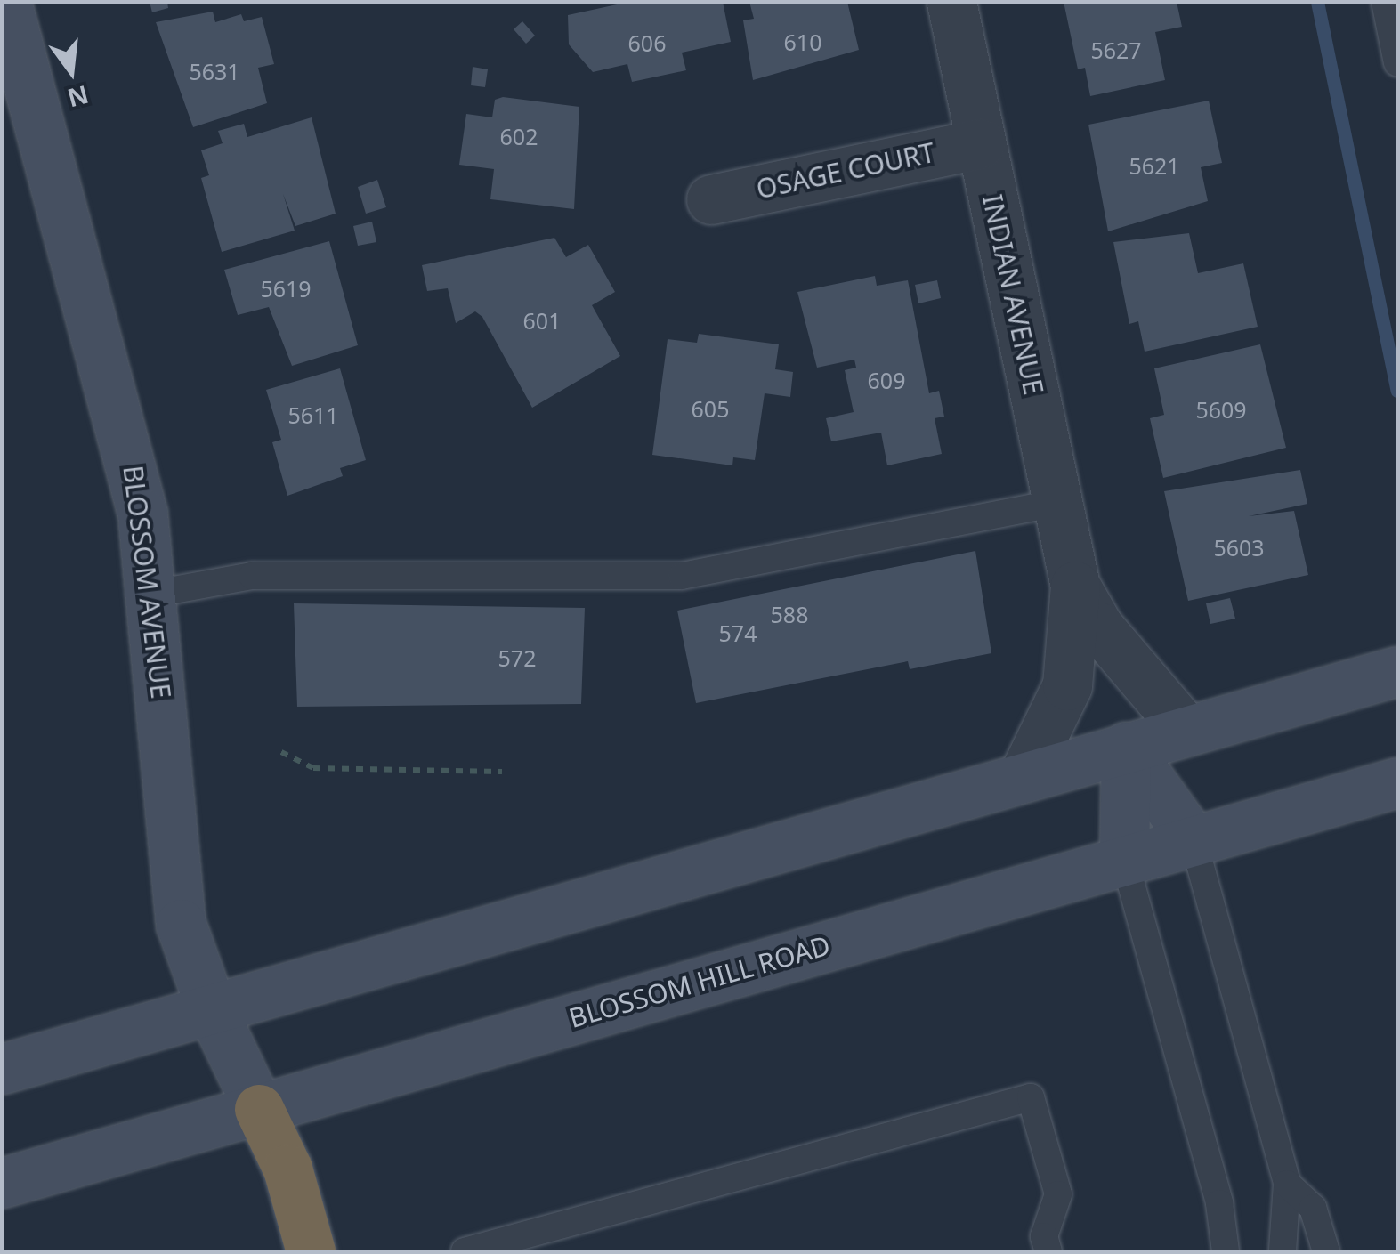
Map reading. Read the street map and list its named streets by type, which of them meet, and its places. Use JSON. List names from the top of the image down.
{
  "streets": {
    "main road": ["BLOSSOM AVENUE", "BLOSSOM HILL ROAD"],
    "street": ["OSAGE COURT", "INDIAN AVENUE"]
  },
  "crossings": [
    ["OSAGE COURT", "INDIAN AVENUE"],
    ["BLOSSOM AVENUE", "BLOSSOM HILL ROAD"]
  ],
  "house_numbers": [
    "610",
    "606",
    "5627",
    "5631",
    "602",
    "5621",
    "5619",
    "601",
    "609",
    "605",
    "5609",
    "5611",
    "5603",
    "588",
    "574",
    "572"
  ],
  "north": "bottom"
}
